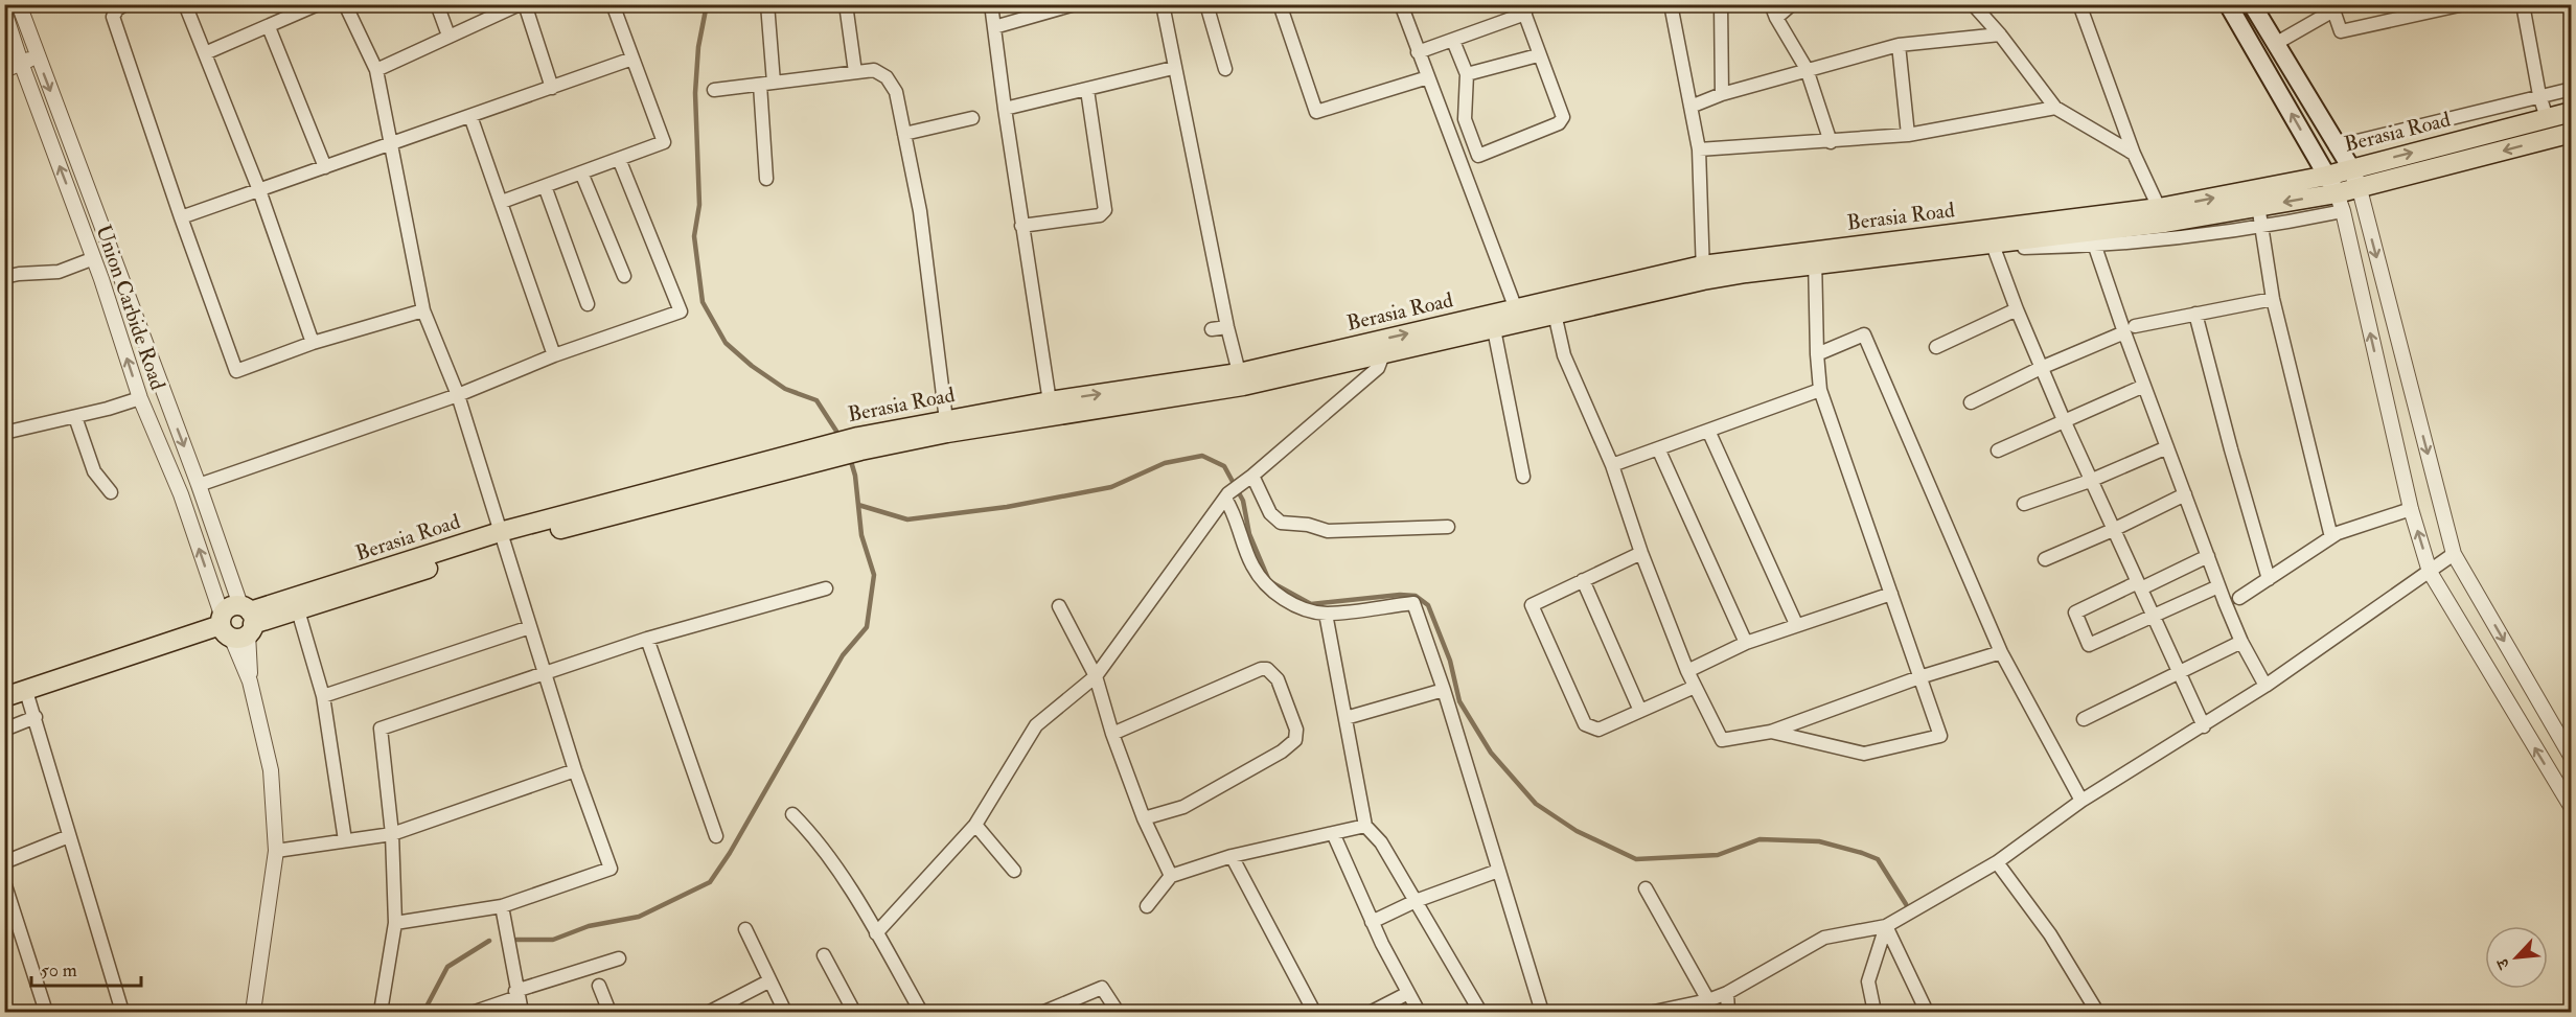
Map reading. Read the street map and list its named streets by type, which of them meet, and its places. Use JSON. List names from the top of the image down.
{
  "streets": {
    "main road": ["Berasia Road"],
    "street": ["Union Carbide Road"]
  },
  "crossings": [
    ["Berasia Road", "Union Carbide Road"]
  ],
  "scale_bar": "50 m",
  "north": "bottom left"
}
